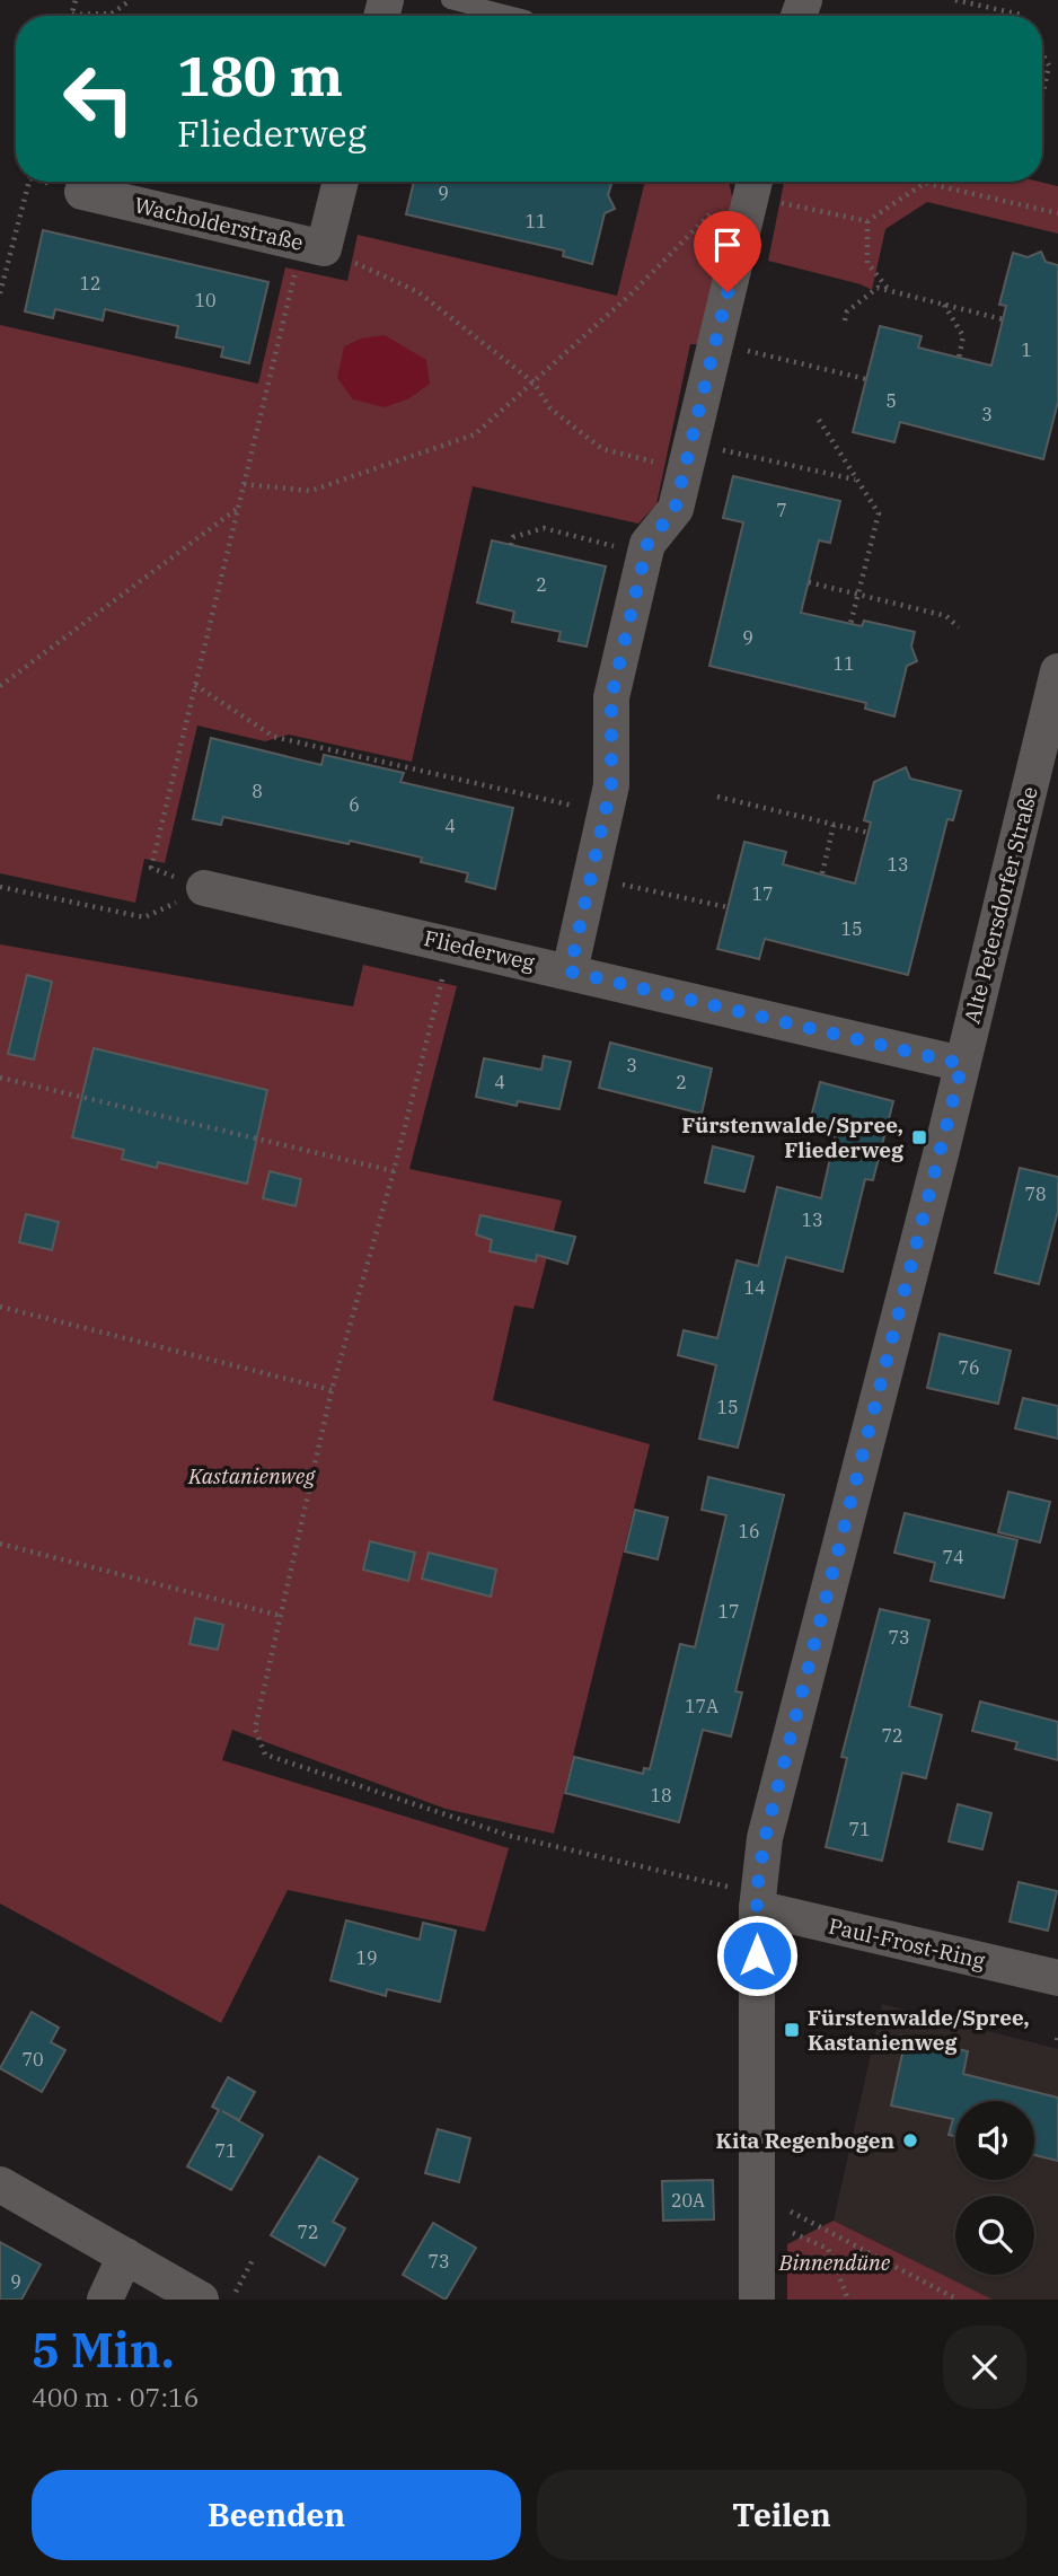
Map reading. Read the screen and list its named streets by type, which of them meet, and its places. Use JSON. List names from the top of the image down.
{
  "streets": {
    "street": [
      "Wacholderstraße",
      "Alte Petersdorfer Straße",
      "Fliederweg",
      "Paul-Frost-Ring"
    ]
  },
  "crossings": [
    ["Alte Petersdorfer Straße", "Fliederweg"],
    ["Alte Petersdorfer Straße", "Paul-Frost-Ring"]
  ],
  "parks": ["Kastanienweg", "Binnendüne"],
  "places": {
    "transit": ["Fürstenwalde/Spree, Fliederweg", "Fürstenwalde/Spree, Kastanienweg"],
    "other": ["Kita Regenbogen"]
  },
  "house_numbers": [
    "9",
    "11",
    "12",
    "10",
    "1",
    "5",
    "3",
    "7",
    "2",
    "9",
    "11",
    "8",
    "6",
    "4",
    "13",
    "17",
    "15",
    "3",
    "4",
    "2",
    "78",
    "13",
    "14",
    "76",
    "15",
    "16",
    "74",
    "17",
    "73",
    "17A",
    "72",
    "18",
    "71",
    "19",
    "70",
    "71",
    "20A",
    "72",
    "73",
    "9"
  ],
  "page": {
    "turn": ["180 m", "Fliederweg"],
    "heading": ["5 Min.", "400 m · 07:16"],
    "buttons": ["Beenden", "Teilen"]
  }
}
